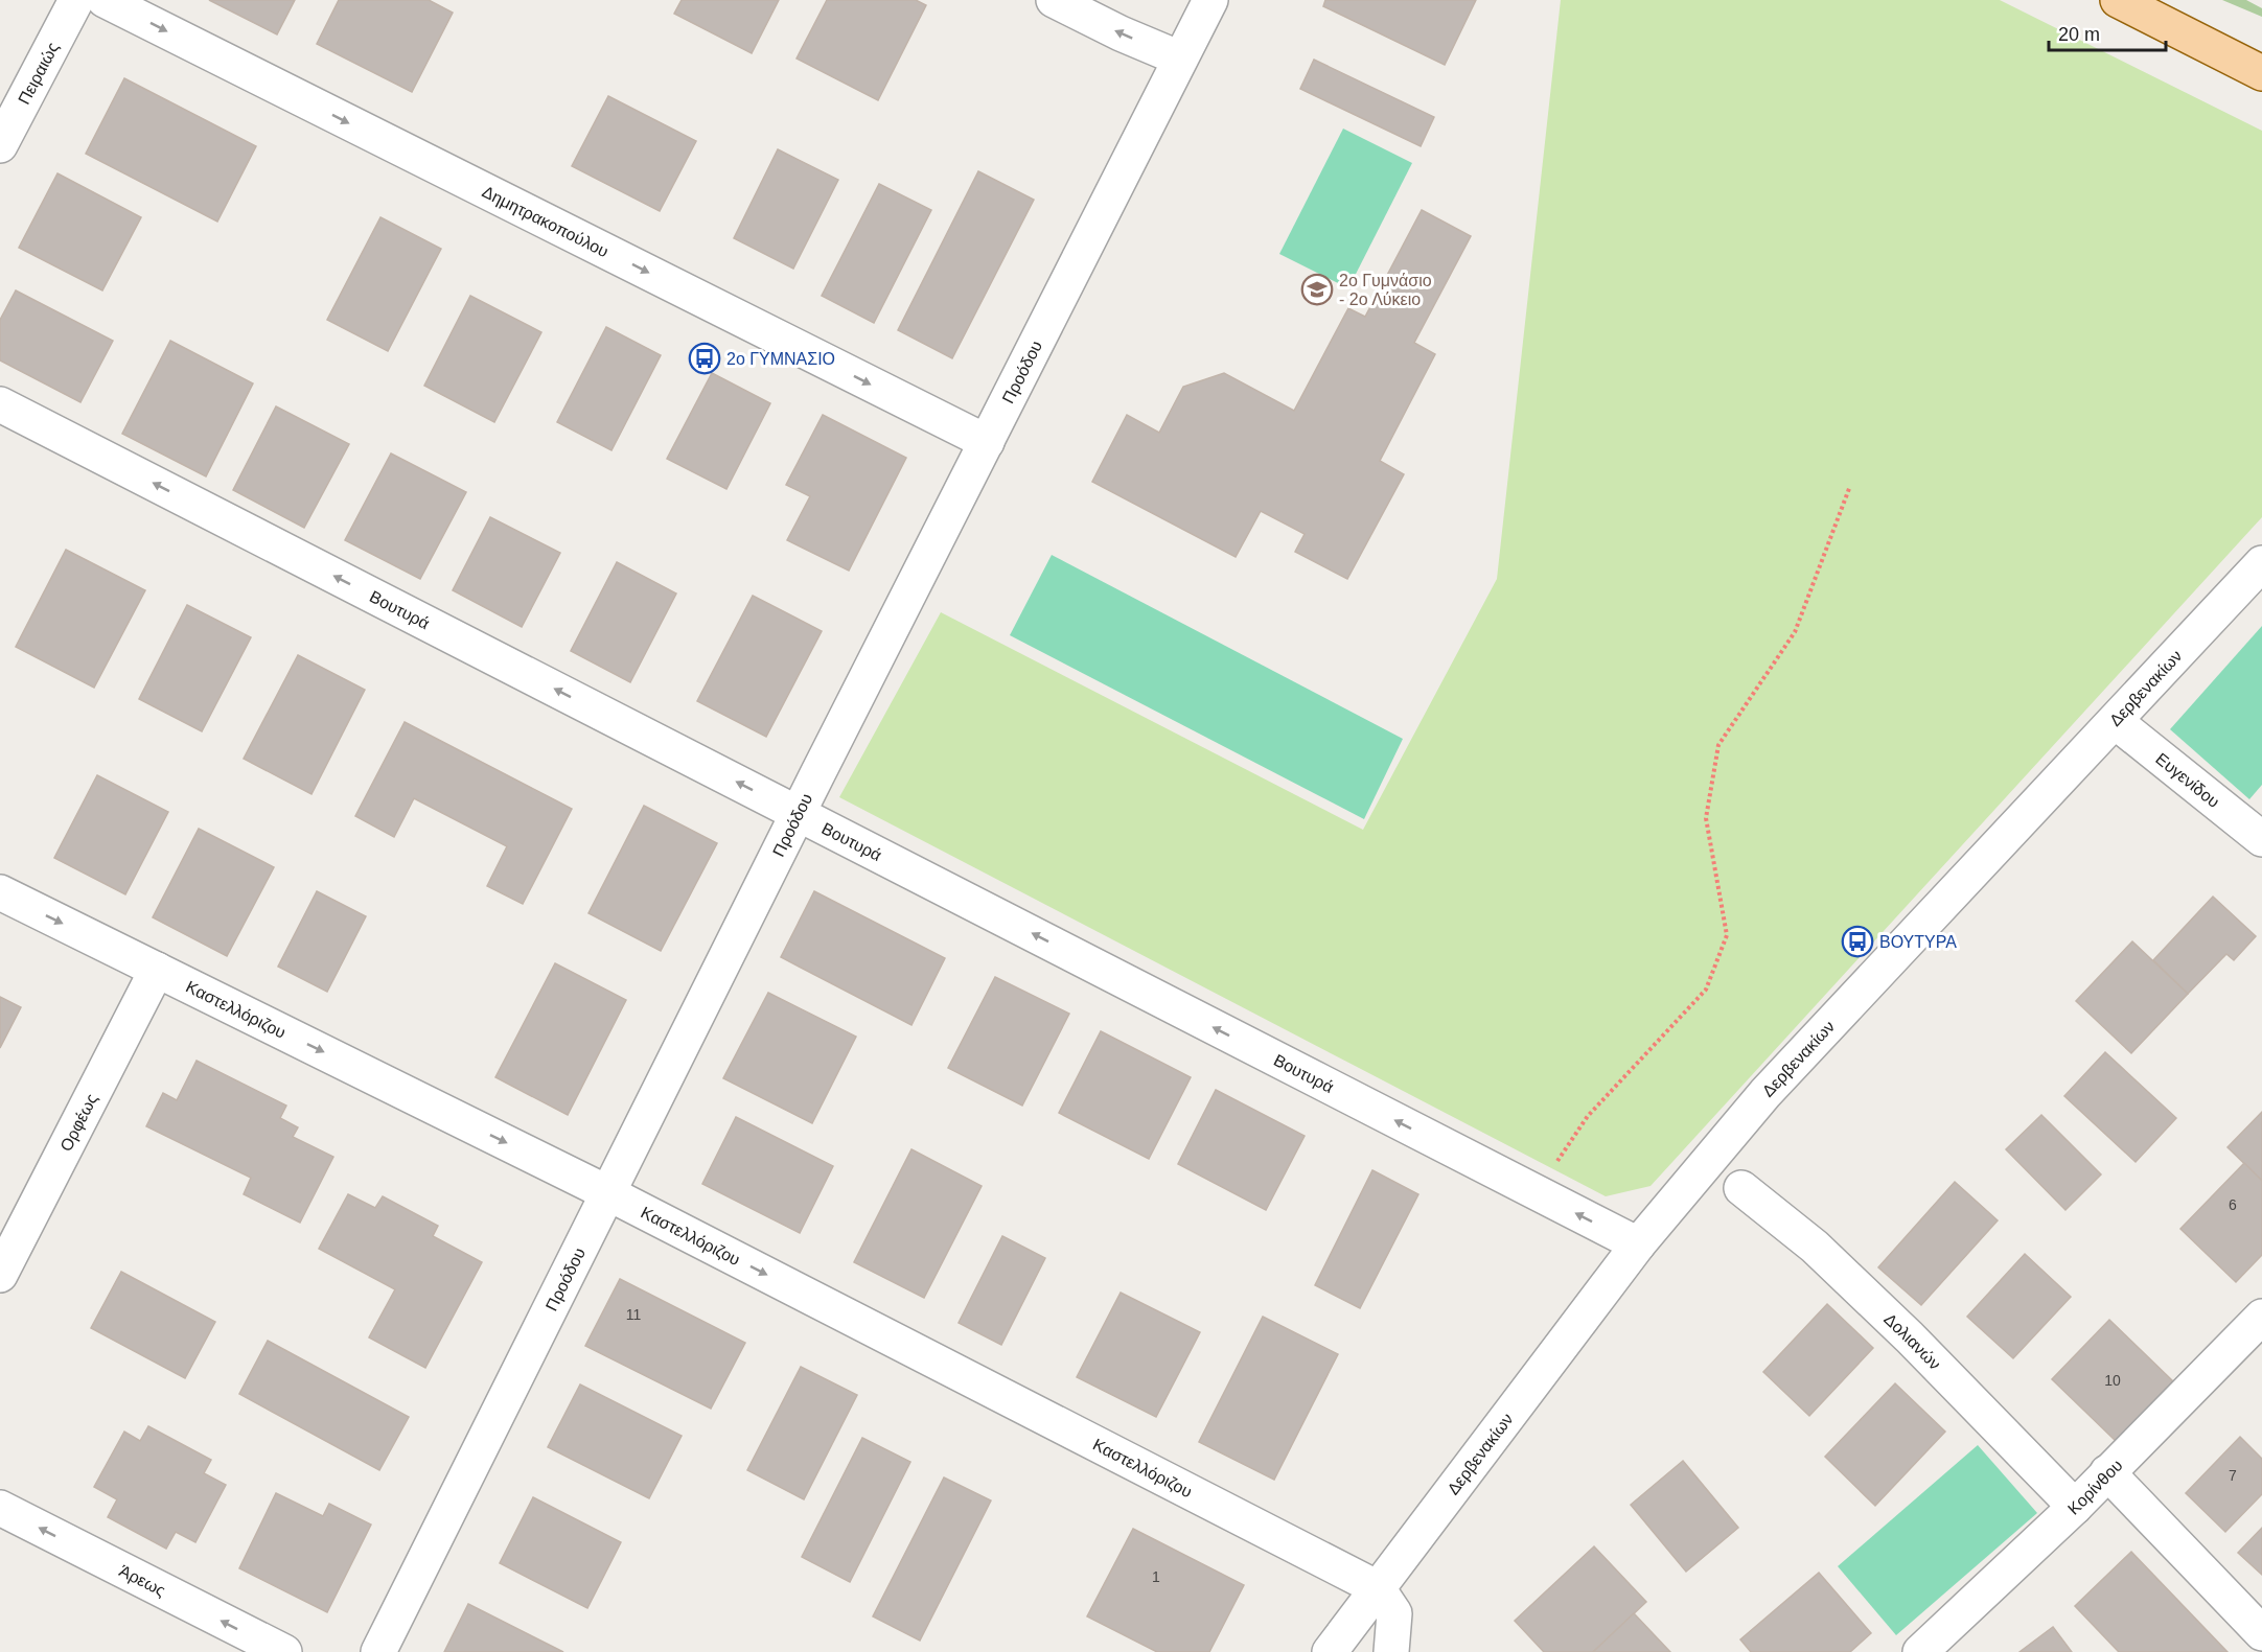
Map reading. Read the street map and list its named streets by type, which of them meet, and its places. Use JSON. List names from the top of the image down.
{
  "streets": {
    "street": [
      "Πειραιώς",
      "Δημητρακοπούλου",
      "Προόδου",
      "Βουτυρά",
      "Δερβενακίων",
      "Ευγενίδου",
      "Καστελλόριζου",
      "Ορφέως",
      "Δολιανών",
      "Κορίνθου",
      "Άρεως"
    ]
  },
  "crossings": [
    ["Δημητρακοπούλου", "Προόδου"],
    ["Προόδου", "Βουτυρά"],
    ["Προόδου", "Καστελλόριζου"],
    ["Βουτυρά", "Δερβενακίων"],
    ["Δερβενακίων", "Ευγενίδου"],
    ["Δερβενακίων", "Καστελλόριζου"],
    ["Καστελλόριζου", "Ορφέως"],
    ["Δολιανών", "Κορίνθου"]
  ],
  "one_way": [
    "Δημητρακοπούλου",
    "Βουτυρά",
    "Καστελλόριζου",
    "Άρεως"
  ],
  "places": {
    "school or university": ["2ο Γυμνάσιο - 2ο Λύκειο"],
    "bus stop": ["2ο ΓΥΜΝΑΣΙΟ", "ΒΟΥΤΥΡΑ"]
  },
  "house_numbers": [
    "6",
    "11",
    "10",
    "7",
    "1"
  ],
  "scale_bar": "20 m"
}
